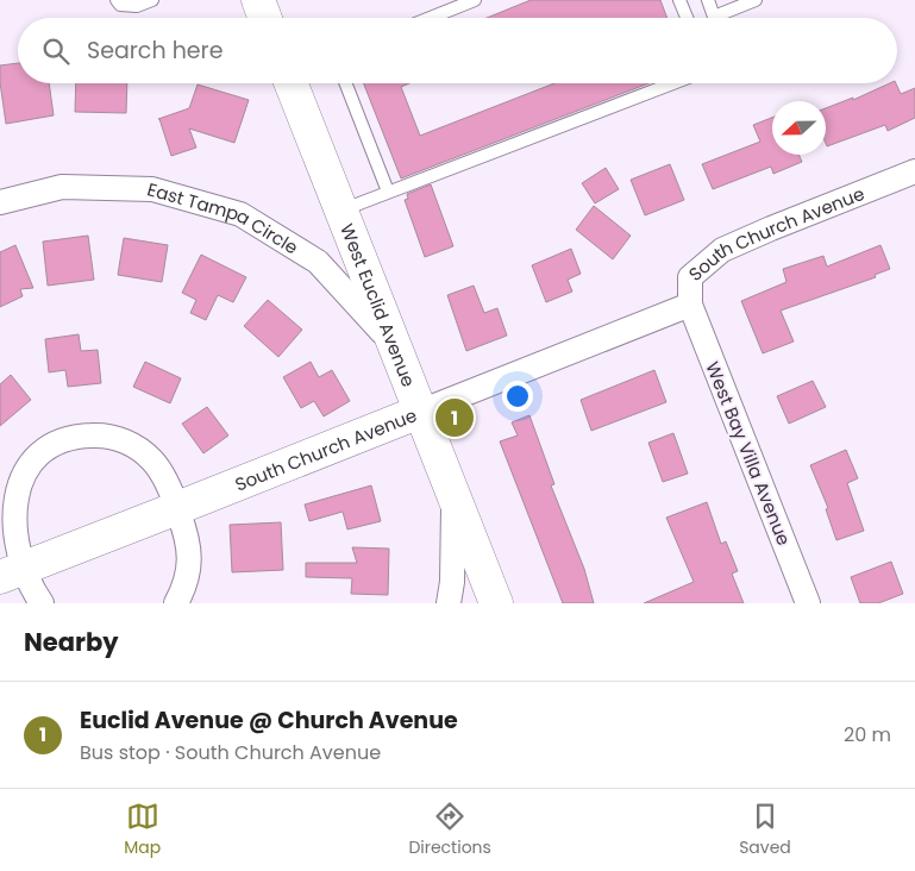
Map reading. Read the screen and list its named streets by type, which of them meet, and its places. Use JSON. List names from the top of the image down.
{
  "streets": {
    "street": [
      "East Tampa Circle",
      "South Church Avenue",
      "West Euclid Avenue",
      "West Bay Villa Avenue"
    ]
  },
  "crossings": [
    ["East Tampa Circle", "West Euclid Avenue"],
    ["South Church Avenue", "West Euclid Avenue"],
    ["South Church Avenue", "West Bay Villa Avenue"]
  ],
  "north": "left",
  "page": {
    "search": "Search here",
    "pins": "1",
    "heading": "Nearby",
    "list": [
      {
        "mark": "1",
        "name": "Euclid Avenue @ Church Avenue",
        "note": "Bus stop · South Church Avenue",
        "value": "20 m"
      }
    ],
    "nav": ["Map", "Directions", "Saved"]
  }
}
